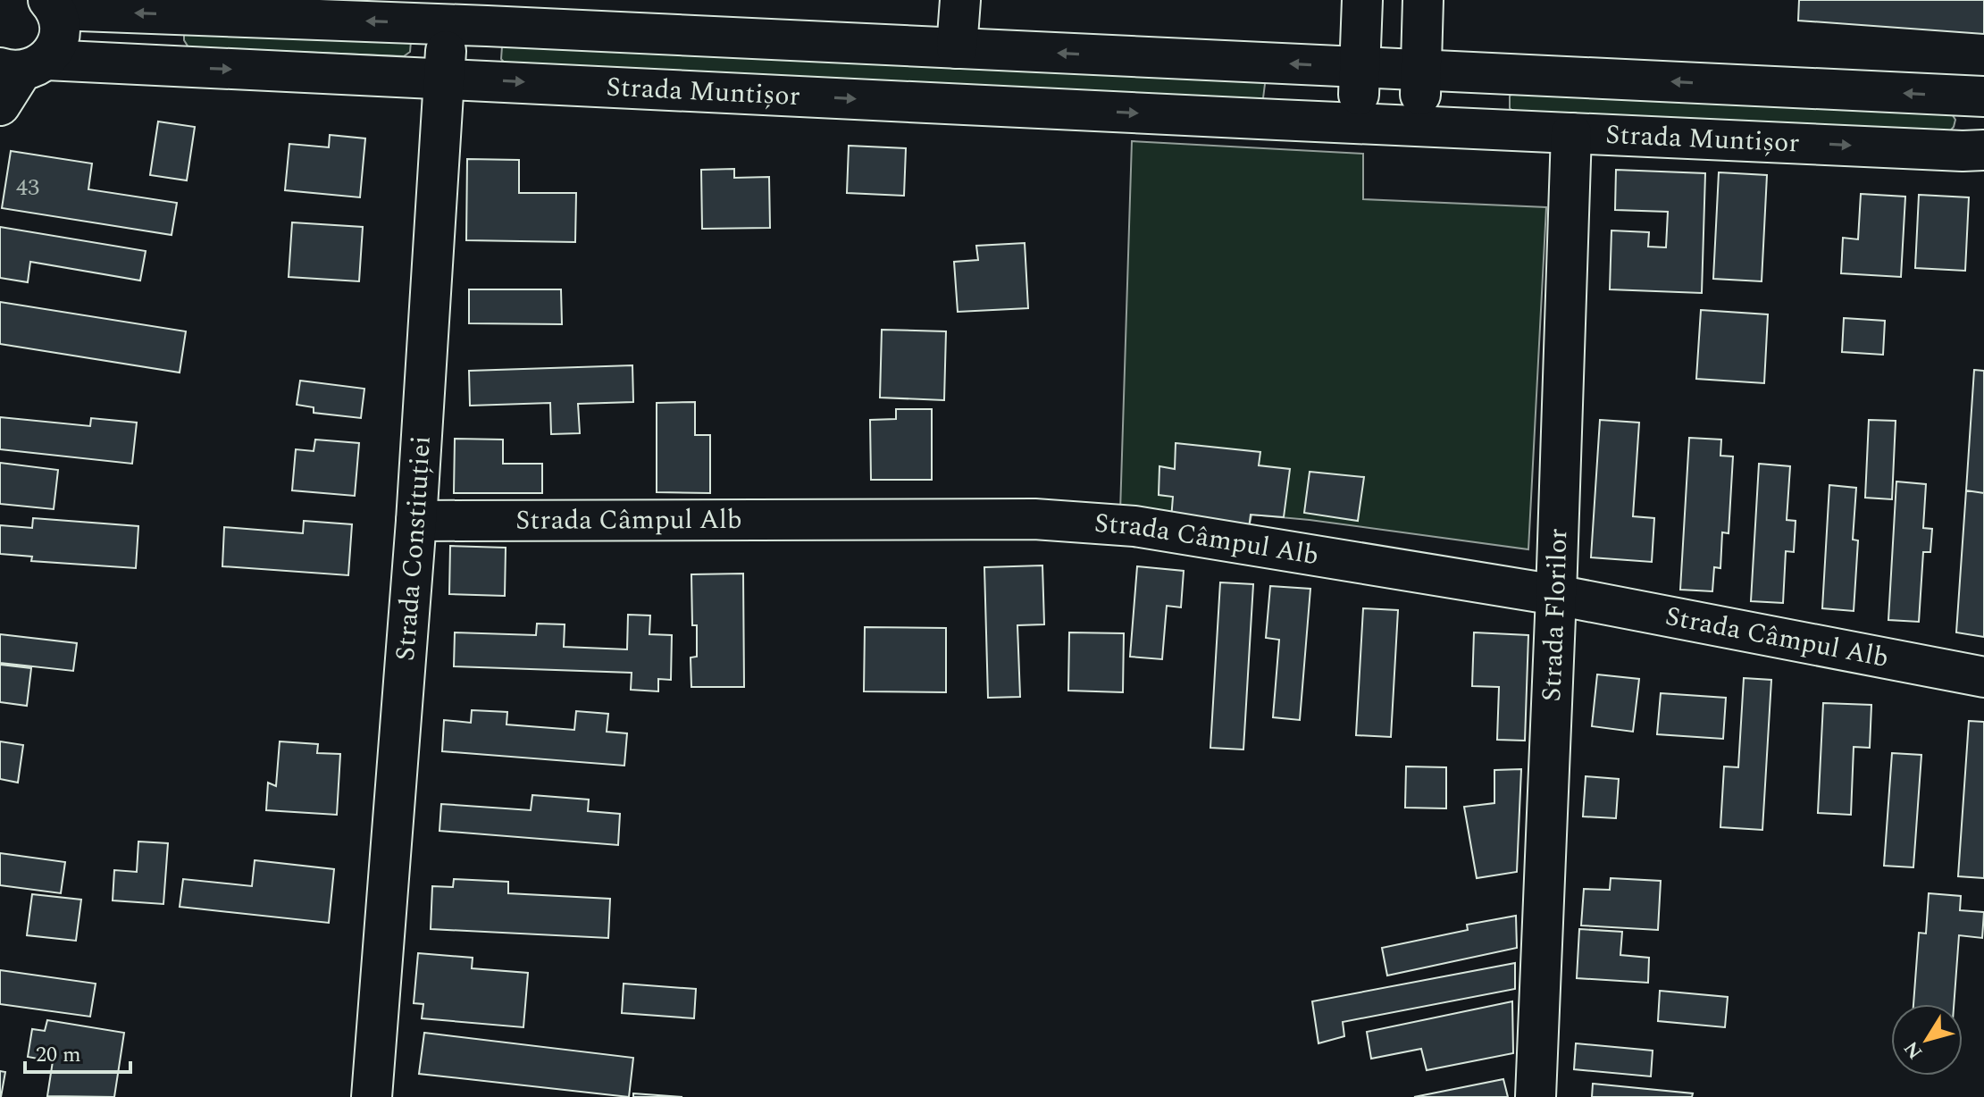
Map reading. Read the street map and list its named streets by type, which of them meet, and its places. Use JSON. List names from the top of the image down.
{
  "streets": {
    "main road": [
      "Strada Muntișor",
      "Strada Câmpul Alb",
      "Strada Constituției",
      "Strada Florilor"
    ]
  },
  "crossings": [
    ["Strada Muntișor", "Strada Constituției"],
    ["Strada Muntișor", "Strada Florilor"],
    ["Strada Câmpul Alb", "Strada Constituției"],
    ["Strada Câmpul Alb", "Strada Florilor"]
  ],
  "house_numbers": ["43"],
  "scale_bar": "20 m",
  "north": "bottom left"
}
